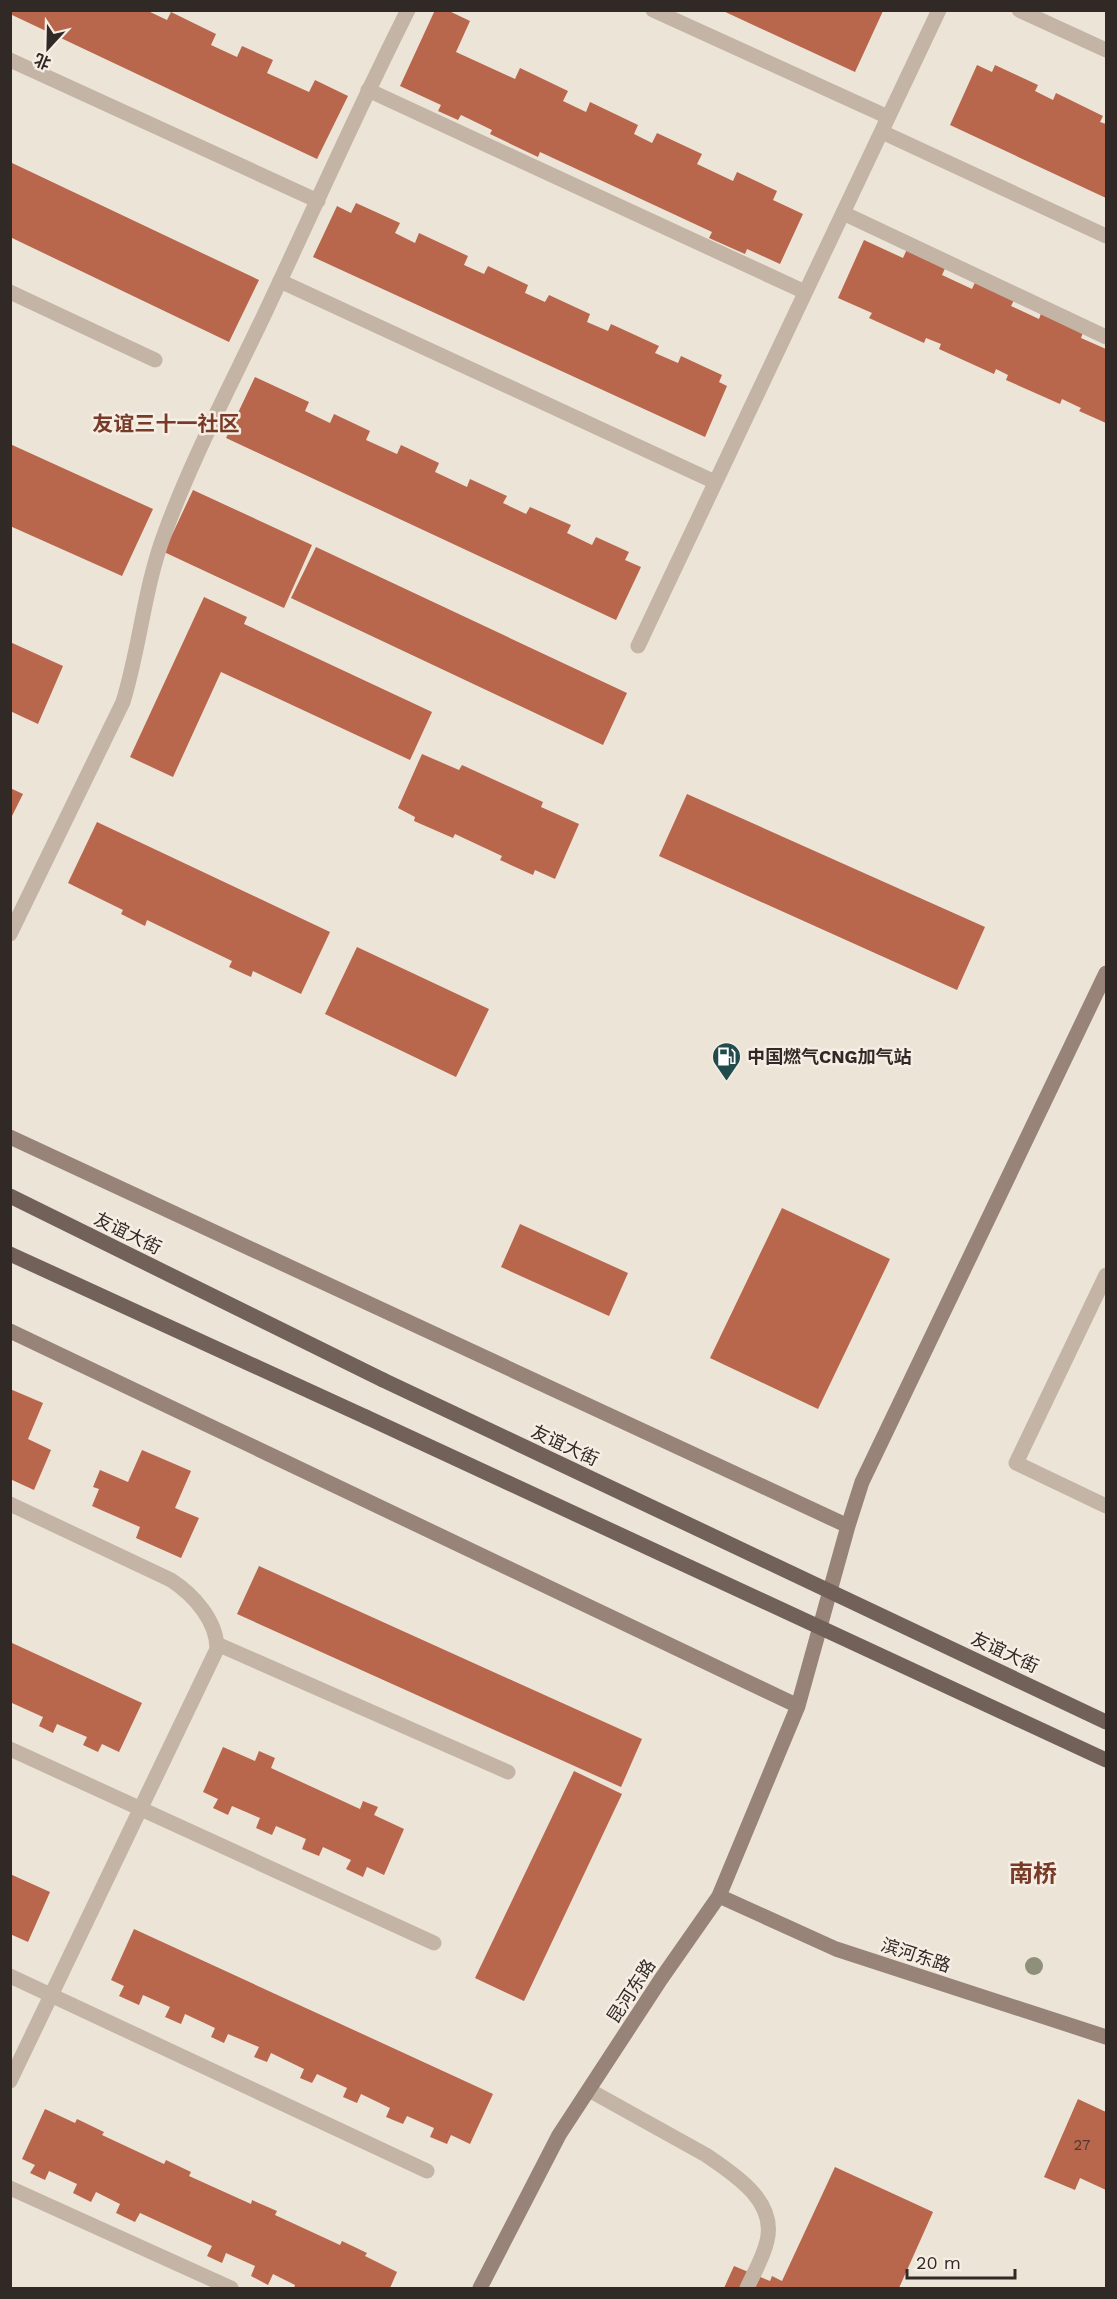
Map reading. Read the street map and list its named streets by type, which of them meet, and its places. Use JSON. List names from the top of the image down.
{
  "streets": {
    "main road": ["友谊大街"],
    "street": ["滨河东路", "昆河东路"]
  },
  "crossings": [
    ["滨河东路", "昆河东路"]
  ],
  "districts": ["友谊三十一社区", "南桥"],
  "places": {
    "fuel station": ["中国燃气CNG加气站"]
  },
  "house_numbers": ["27"],
  "scale_bar": "20 m",
  "north": "bottom"
}
